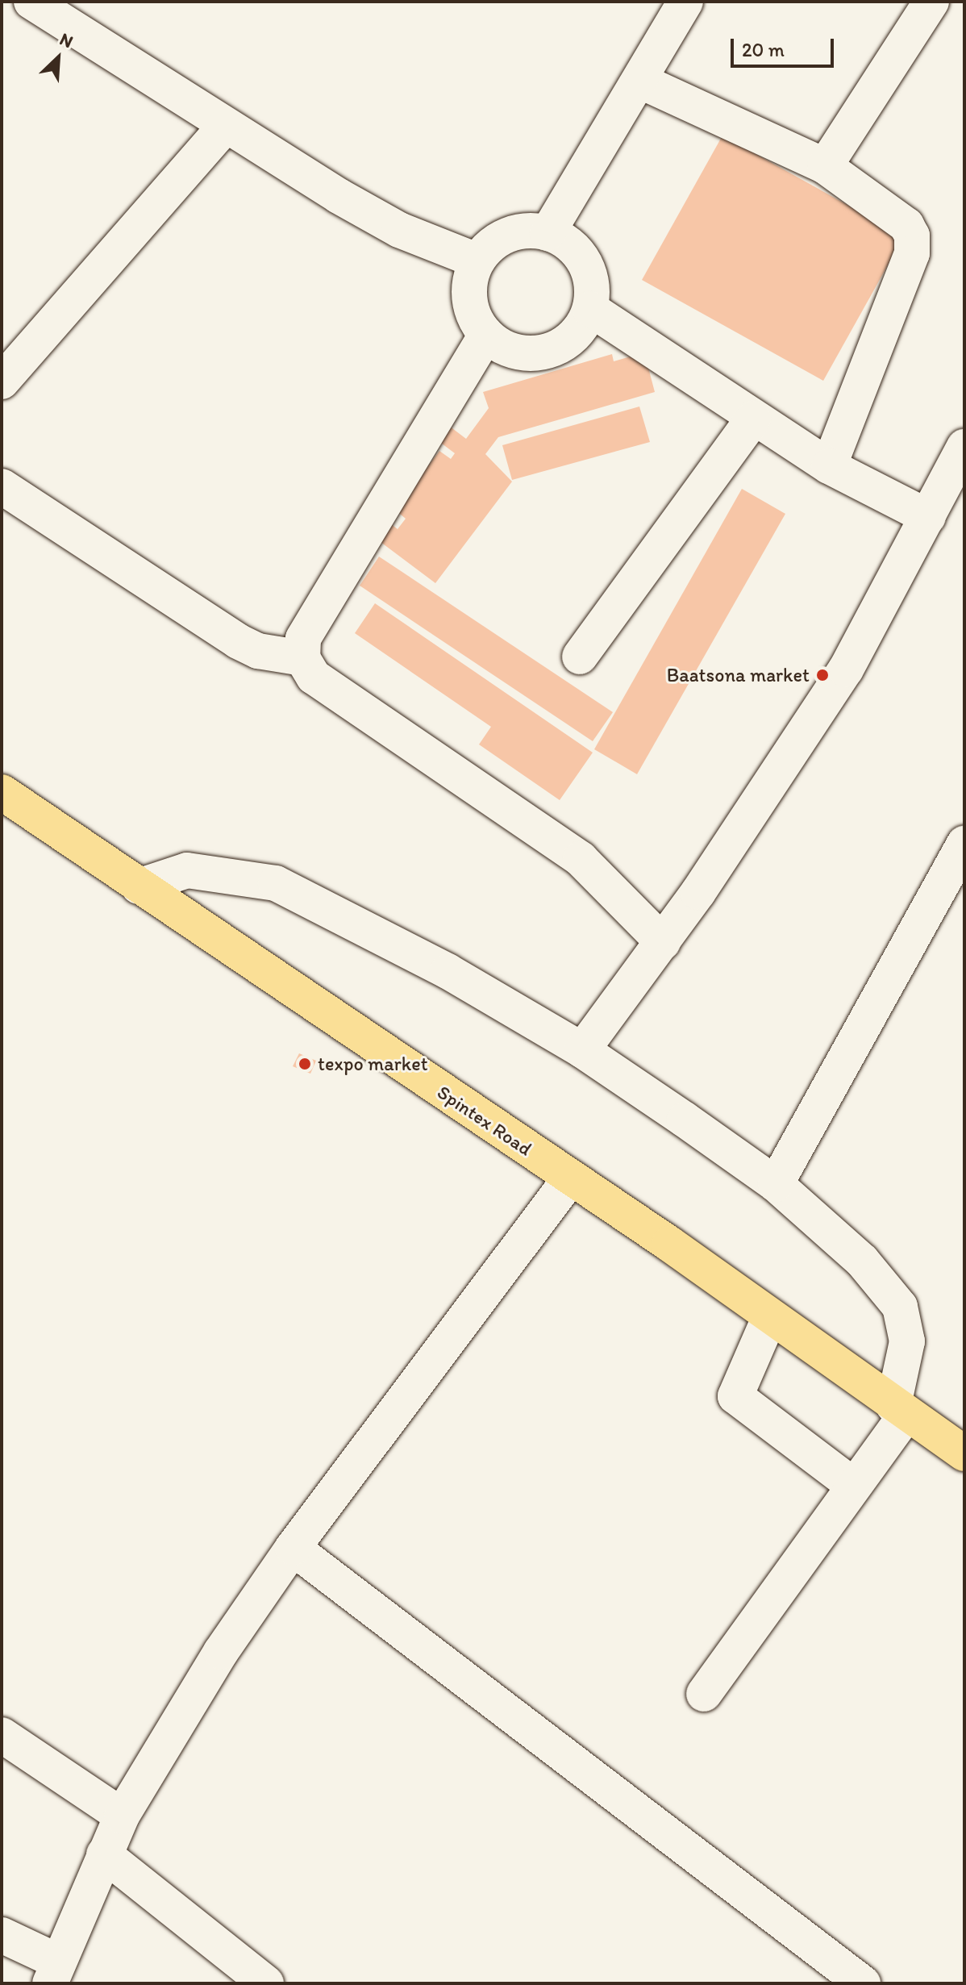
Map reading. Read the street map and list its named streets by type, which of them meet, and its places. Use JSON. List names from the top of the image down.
{
  "streets": {
    "main road": ["Spintex Road"]
  },
  "places": ["Baatsona market", "texpo market"],
  "scale_bar": "20 m",
  "north": "top right"
}
